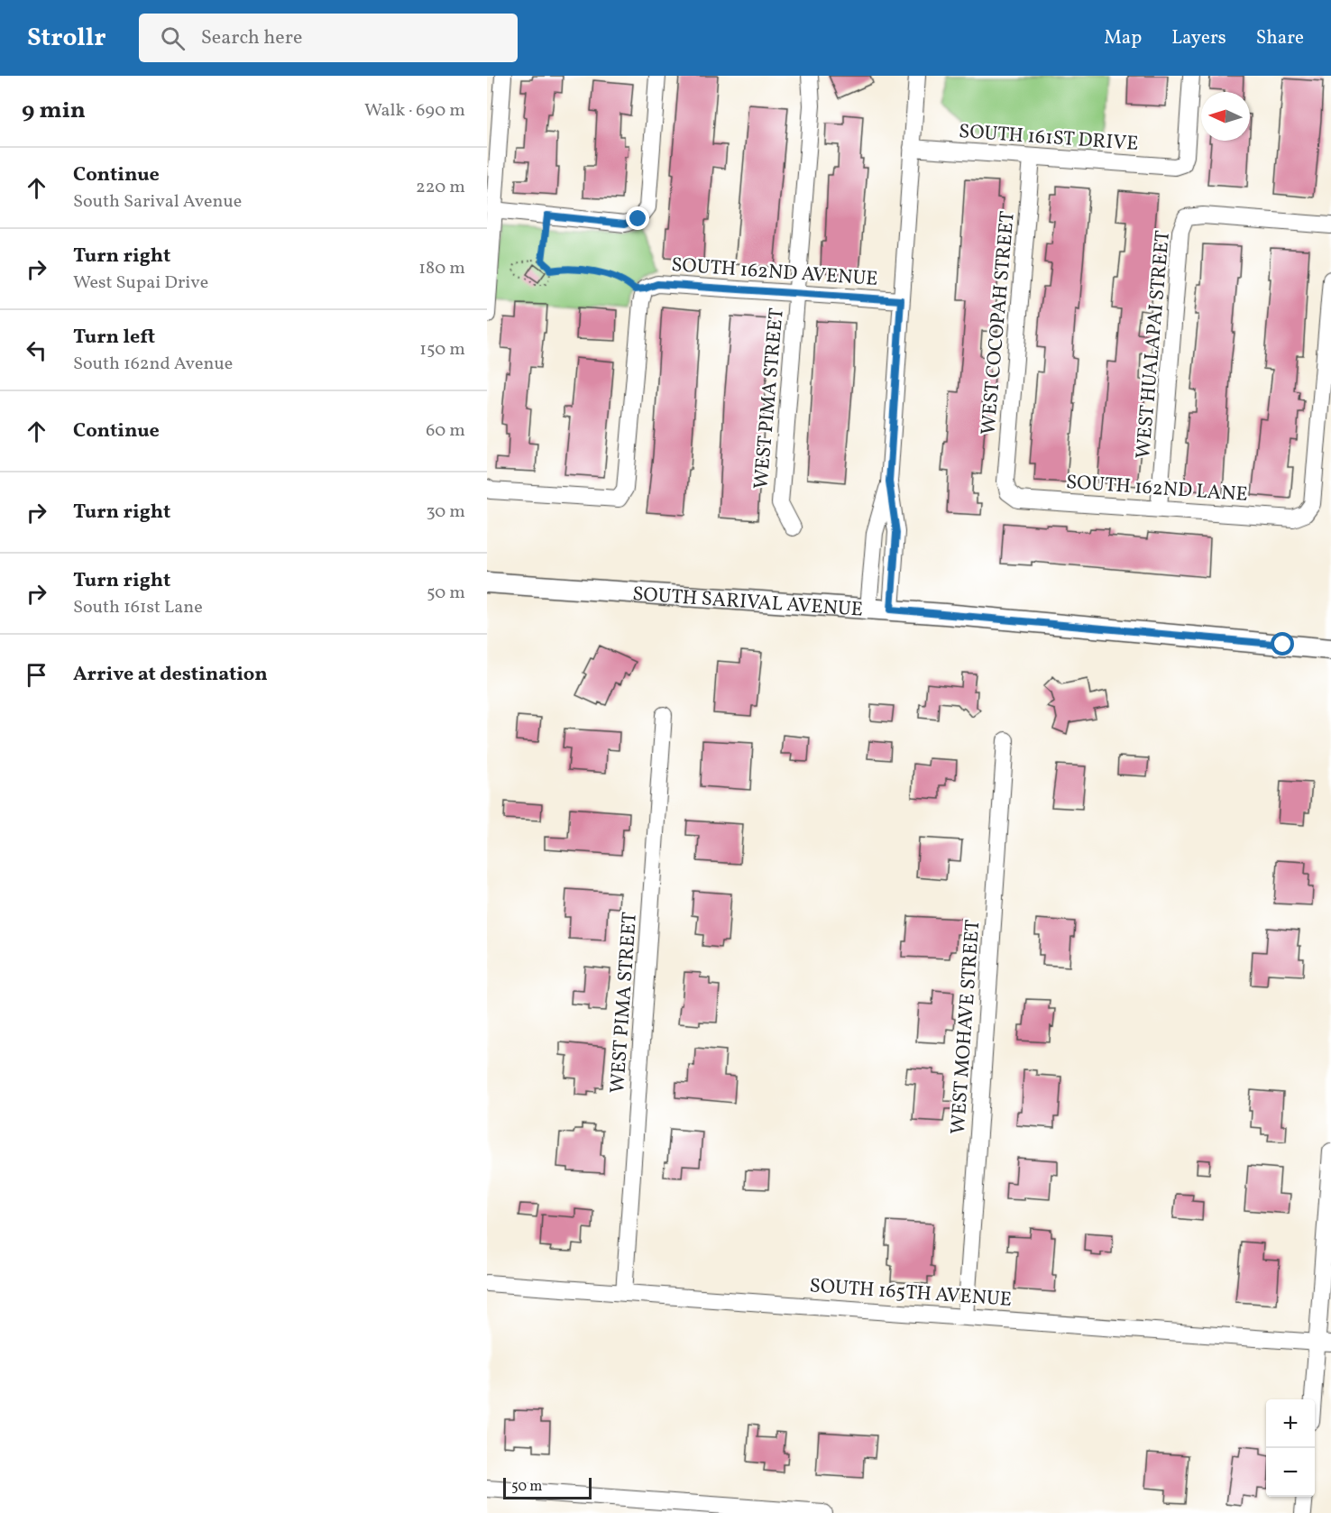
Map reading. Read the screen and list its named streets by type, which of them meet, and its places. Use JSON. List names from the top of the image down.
{
  "streets": {
    "main road": ["SOUTH SARIVAL AVENUE"],
    "street": [
      "SOUTH 161ST DRIVE",
      "SOUTH 162ND AVENUE",
      "WEST COCOPAH STREET",
      "WEST HUALAPAI STREET",
      "WEST PIMA STREET",
      "SOUTH 162ND LANE",
      "WEST MOHAVE STREET",
      "SOUTH 165TH AVENUE"
    ]
  },
  "crossings": [
    ["SOUTH 161ST DRIVE", "WEST COCOPAH STREET"],
    ["SOUTH 162ND AVENUE", "WEST PIMA STREET"],
    ["WEST COCOPAH STREET", "SOUTH 162ND LANE"],
    ["WEST HUALAPAI STREET", "SOUTH 162ND LANE"],
    ["WEST PIMA STREET", "SOUTH 165TH AVENUE"],
    ["WEST MOHAVE STREET", "SOUTH 165TH AVENUE"]
  ],
  "scale_bar": "50 m",
  "north": "left",
  "page": {
    "header": "Strollr",
    "search": "Search here",
    "nav": ["Map", "Layers", "Share"],
    "heading": ["9 min", "Walk · 690 m"],
    "list": [
      ["Continue", "South Sarival Avenue", "220 m"],
      ["Turn right", "West Supai Drive", "180 m"],
      ["Turn left", "South 162nd Avenue", "150 m"],
      ["Continue", "60 m"],
      ["Turn right", "30 m"],
      ["Turn right", "South 161st Lane", "50 m"],
      "Arrive at destination"
    ],
    "map_buttons": ["+", "−"],
    "scale": "50 m"
  }
}
